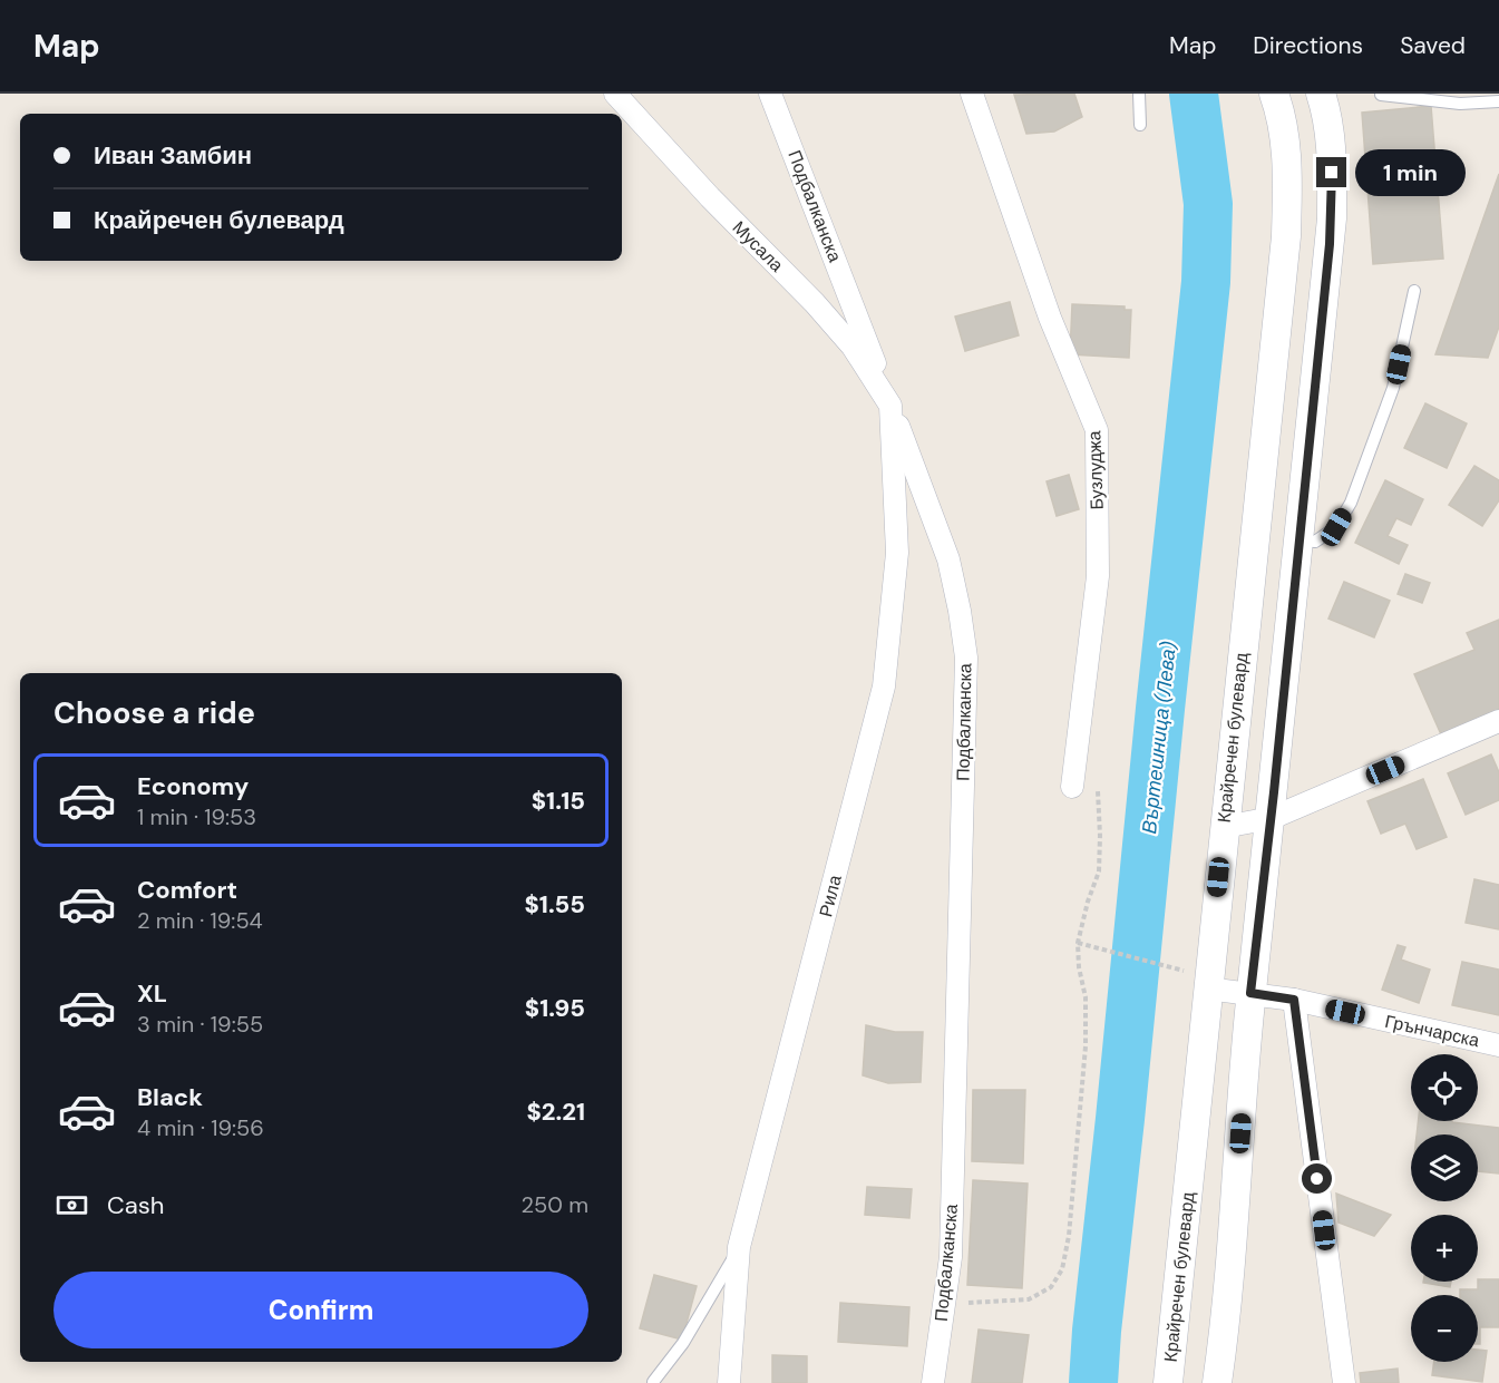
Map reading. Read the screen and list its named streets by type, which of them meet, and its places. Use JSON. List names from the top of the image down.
{
  "streets": {
    "street": [
      "Подбалканска",
      "Мусала",
      "Бузлуджа",
      "Крайречен булевард",
      "Рила",
      "Грънчарска"
    ]
  },
  "crossings": [
    ["Подбалканска", "Мусала"],
    ["Подбалканска", "Рила"],
    ["Мусала", "Рила"],
    ["Крайречен булевард", "Грънчарска"]
  ],
  "water": ["Въртешница (Лева)"],
  "page": {
    "header": "Map",
    "nav": ["Map", "Directions", "Saved"],
    "banner": ["Иван Замбин", "Крайречен булевард"],
    "bubble": "1 min",
    "heading": "Choose a ride",
    "list": [
      {
        "name": "Economy",
        "note": "1 min · 19:53",
        "value": "$1.15"
      },
      {
        "name": "Comfort",
        "note": "2 min · 19:54",
        "value": "$1.55"
      },
      {
        "name": "XL",
        "note": "3 min · 19:55",
        "value": "$1.95"
      },
      {
        "name": "Black",
        "note": "4 min · 19:56",
        "value": "$2.21"
      }
    ],
    "map_buttons": ["+", "−"],
    "pay": ["Cash", "250 m"],
    "buttons": "Confirm"
  }
}
